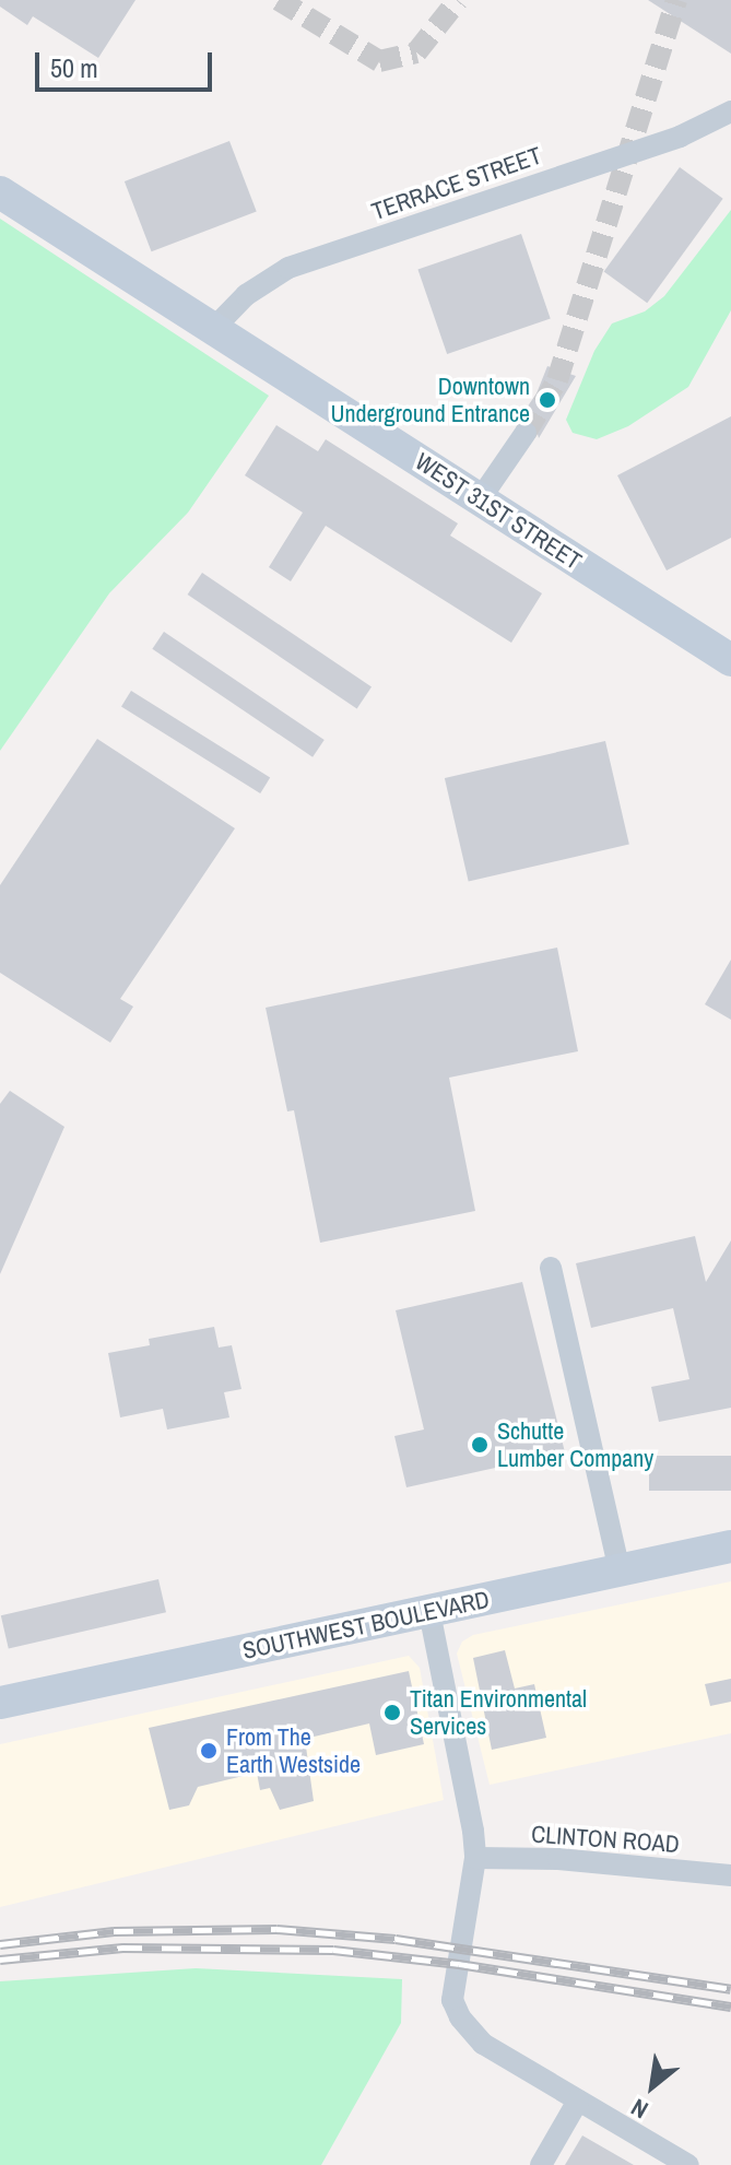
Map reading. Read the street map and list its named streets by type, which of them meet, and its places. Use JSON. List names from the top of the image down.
{
  "streets": {
    "main road": ["WEST 31ST STREET", "SOUTHWEST BOULEVARD"],
    "street": ["TERRACE STREET", "CLINTON ROAD"]
  },
  "crossings": [
    ["TERRACE STREET", "WEST 31ST STREET"]
  ],
  "places": [
    "Downtown Underground Entrance",
    "Schutte Lumber Company",
    "Titan Environmental Services",
    "From The Earth Westside"
  ],
  "scale_bar": "50 m",
  "north": "bottom left"
}
